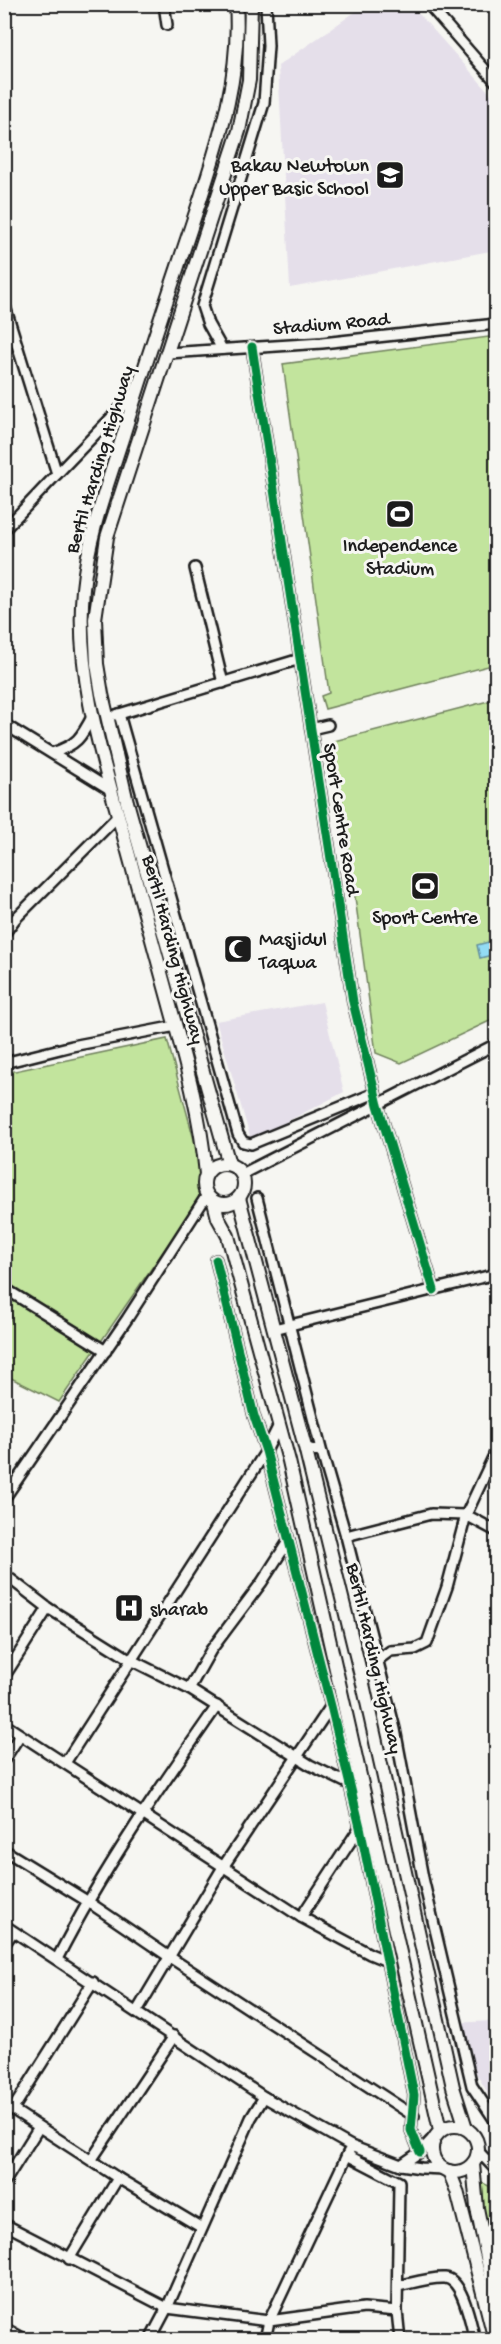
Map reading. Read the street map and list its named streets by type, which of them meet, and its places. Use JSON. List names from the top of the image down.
{
  "streets": {
    "main road": ["Bertil Harding Highway"],
    "street": ["Stadium Road", "Sport Centre Road"]
  },
  "crossings": [
    ["Stadium Road", "Bertil Harding Highway"],
    ["Stadium Road", "Sport Centre Road"]
  ],
  "places": {
    "school or university": ["Bakau Newtown Upper Basic School"],
    "sports": ["Independence Stadium", "Sport Centre"],
    "mosque": ["Masjidul Taqwa"],
    "hospital": ["sharab"]
  }
}
